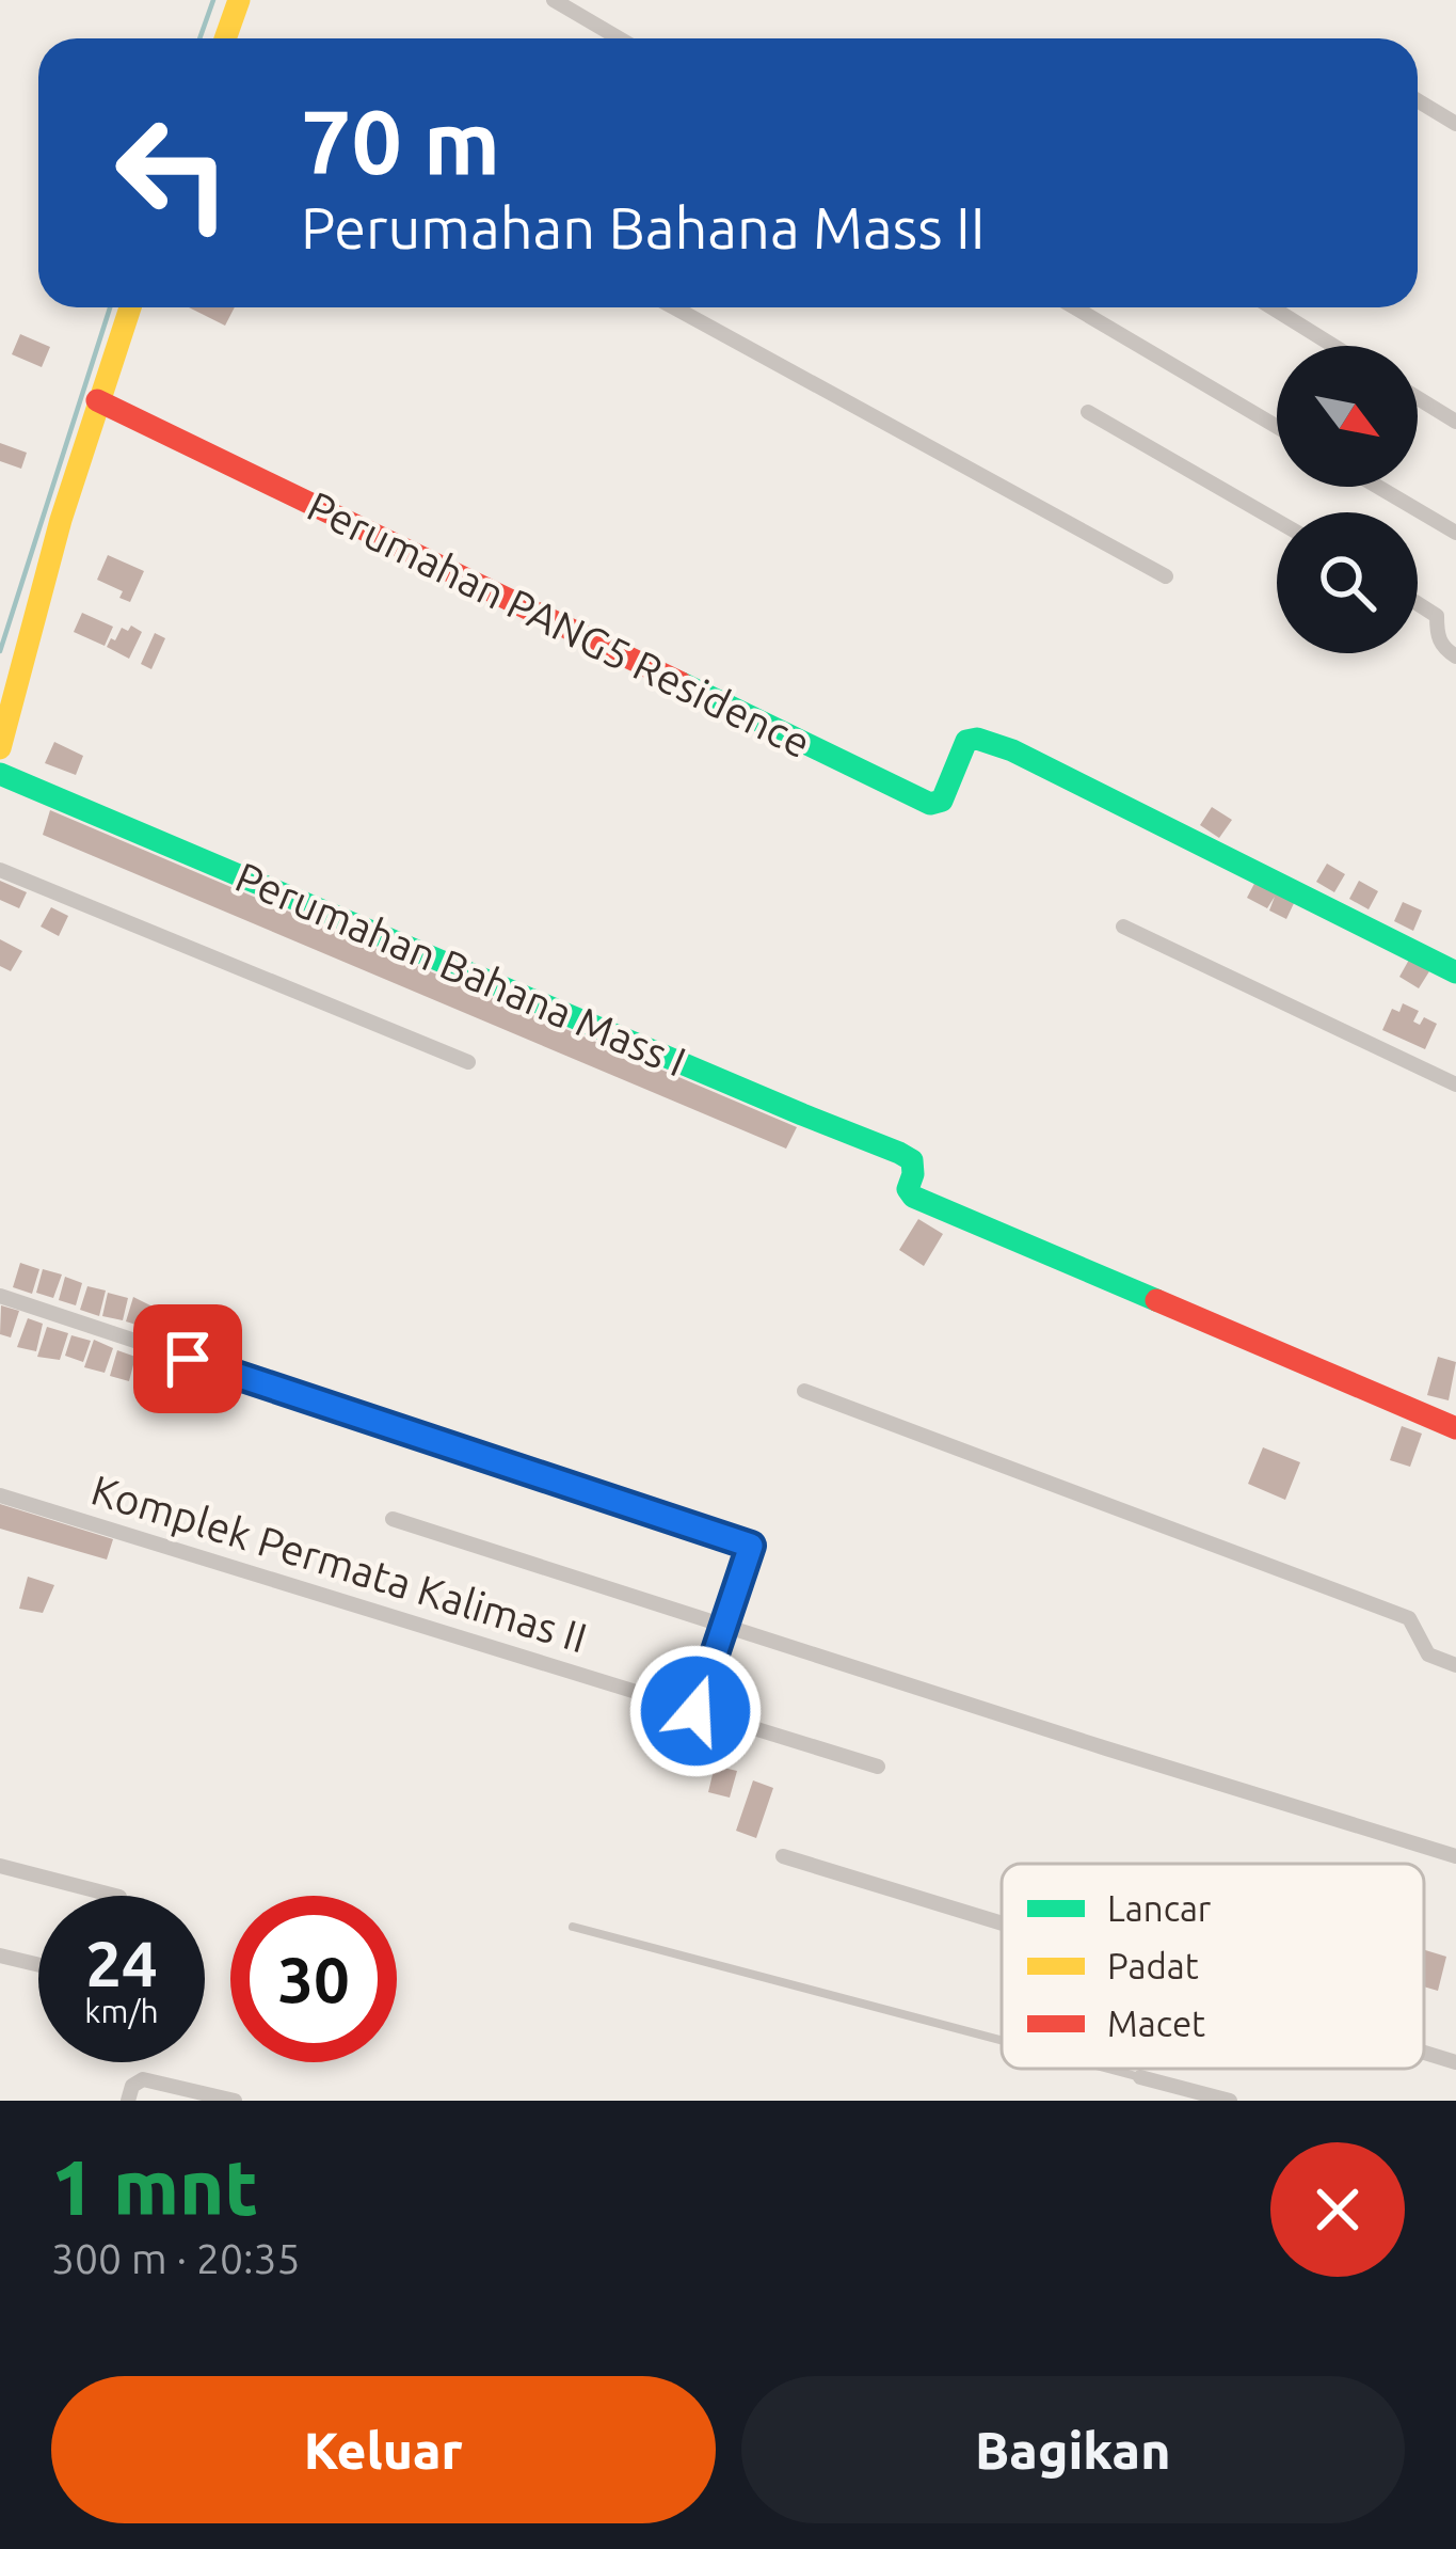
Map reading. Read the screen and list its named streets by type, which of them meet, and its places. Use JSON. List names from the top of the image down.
{
  "streets": {
    "street": ["Perumahan PANG5 Residence", "Perumahan Bahana Mass I", "Komplek Permata Kalimas II"]
  },
  "legend": ["Lancar", "Padat", "Macet"],
  "north": "bottom right",
  "page": {
    "turn": ["70 m", "Perumahan Bahana Mass II"],
    "speed": "24 km/h",
    "limit": "30",
    "heading": ["1 mnt", "300 m · 20:35"],
    "buttons": ["Keluar", "Bagikan"]
  }
}
